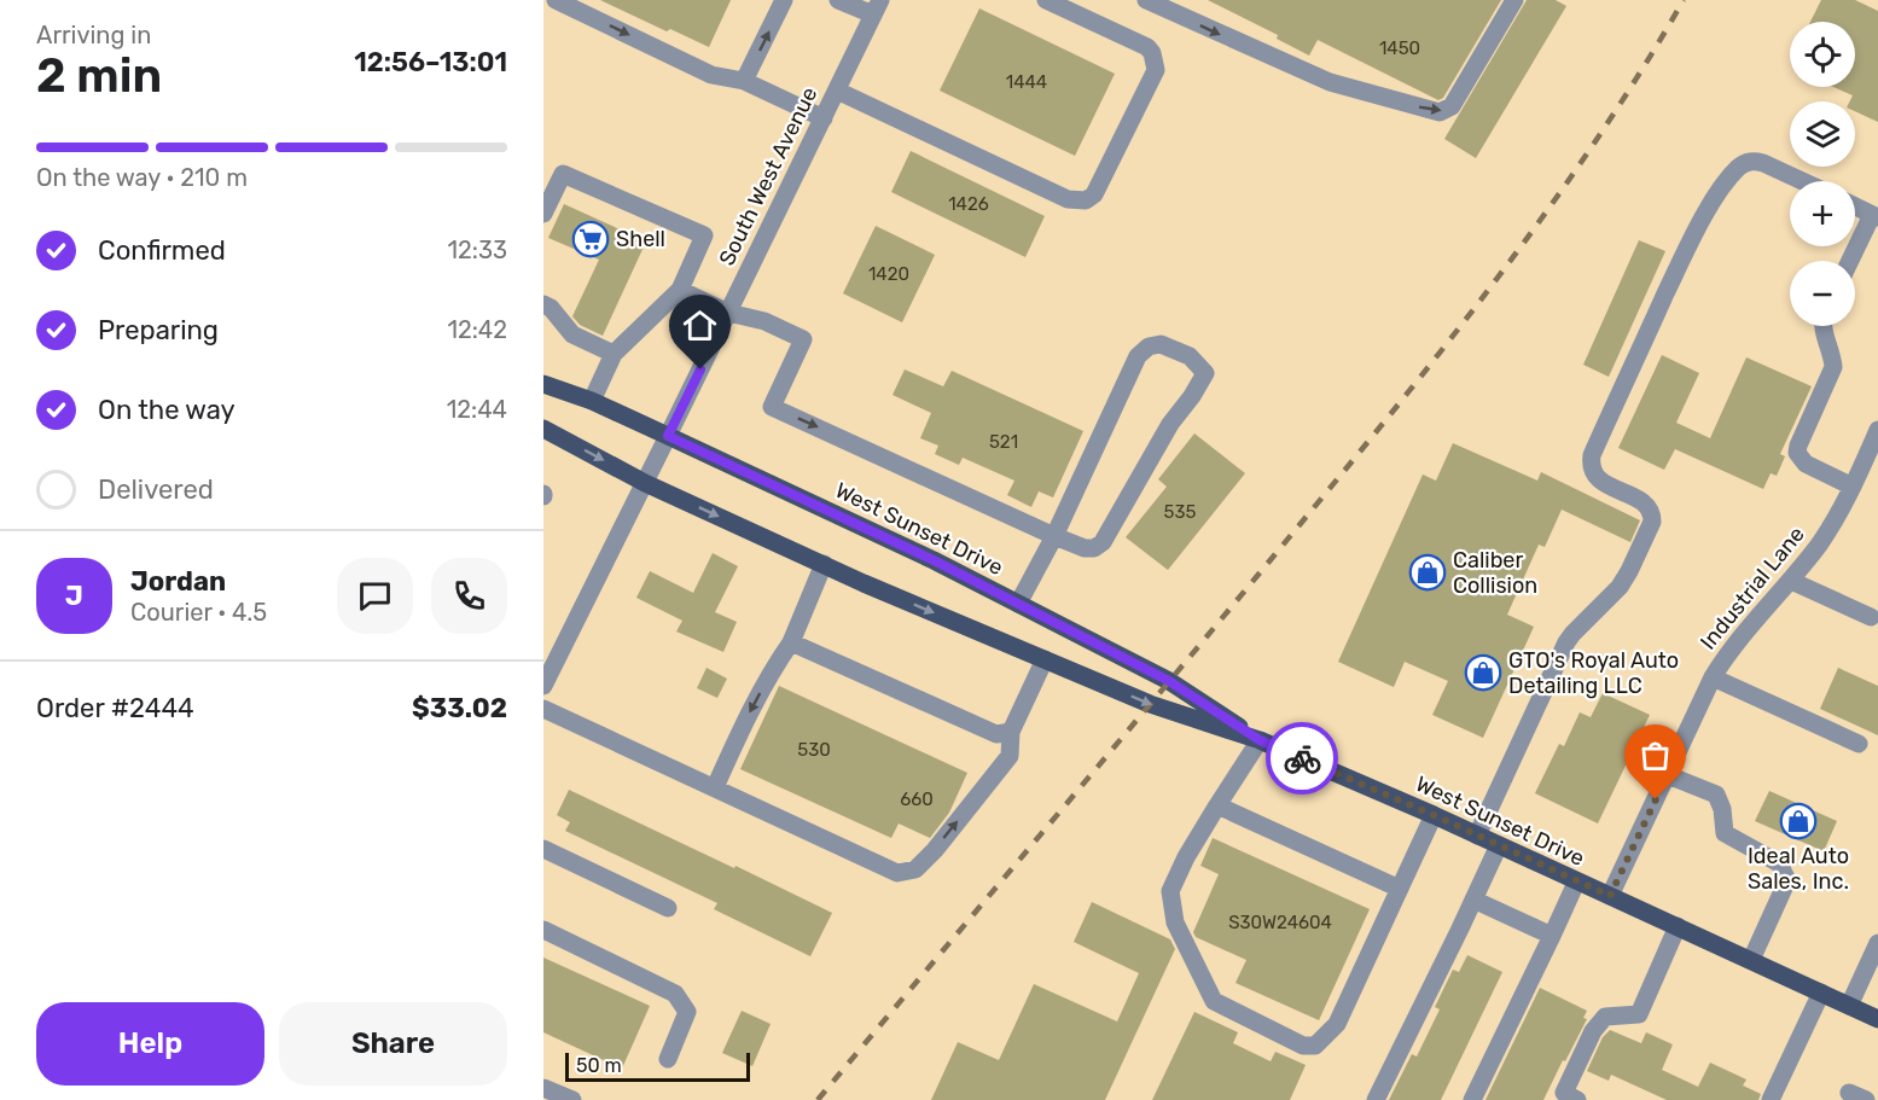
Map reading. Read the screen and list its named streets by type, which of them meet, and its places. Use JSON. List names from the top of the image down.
{
  "streets": {
    "main road": ["West Sunset Drive"],
    "street": ["South West Avenue", "Industrial Lane"]
  },
  "crossings": [
    ["South West Avenue", "West Sunset Drive"],
    ["West Sunset Drive", "Industrial Lane"]
  ],
  "places": {
    "supermarket": ["Shell"],
    "shop": ["Caliber Collision", "GTO's Royal Auto Detailing LLC", "Ideal Auto Sales, Inc."]
  },
  "house_numbers": [
    "1450",
    "1444",
    "1426",
    "1420",
    "521",
    "535",
    "530",
    "660",
    "S30W24604"
  ],
  "scale_bar": "50 m",
  "page": {
    "heading": ["2 min", "Arriving in", "12:56–13:01"],
    "panel": [
      "Jordan",
      "Courier · 4.5",
      "Order #2444",
      "$33.02"
    ],
    "map_buttons": ["+", "−"],
    "bar": "On the way · 210 m",
    "list": [
      ["Confirmed", "12:33"],
      ["Preparing", "12:42"],
      ["On the way", "12:44"],
      "Delivered"
    ],
    "round": "J",
    "buttons": ["Help", "Share"],
    "scale": "50 m"
  }
}
